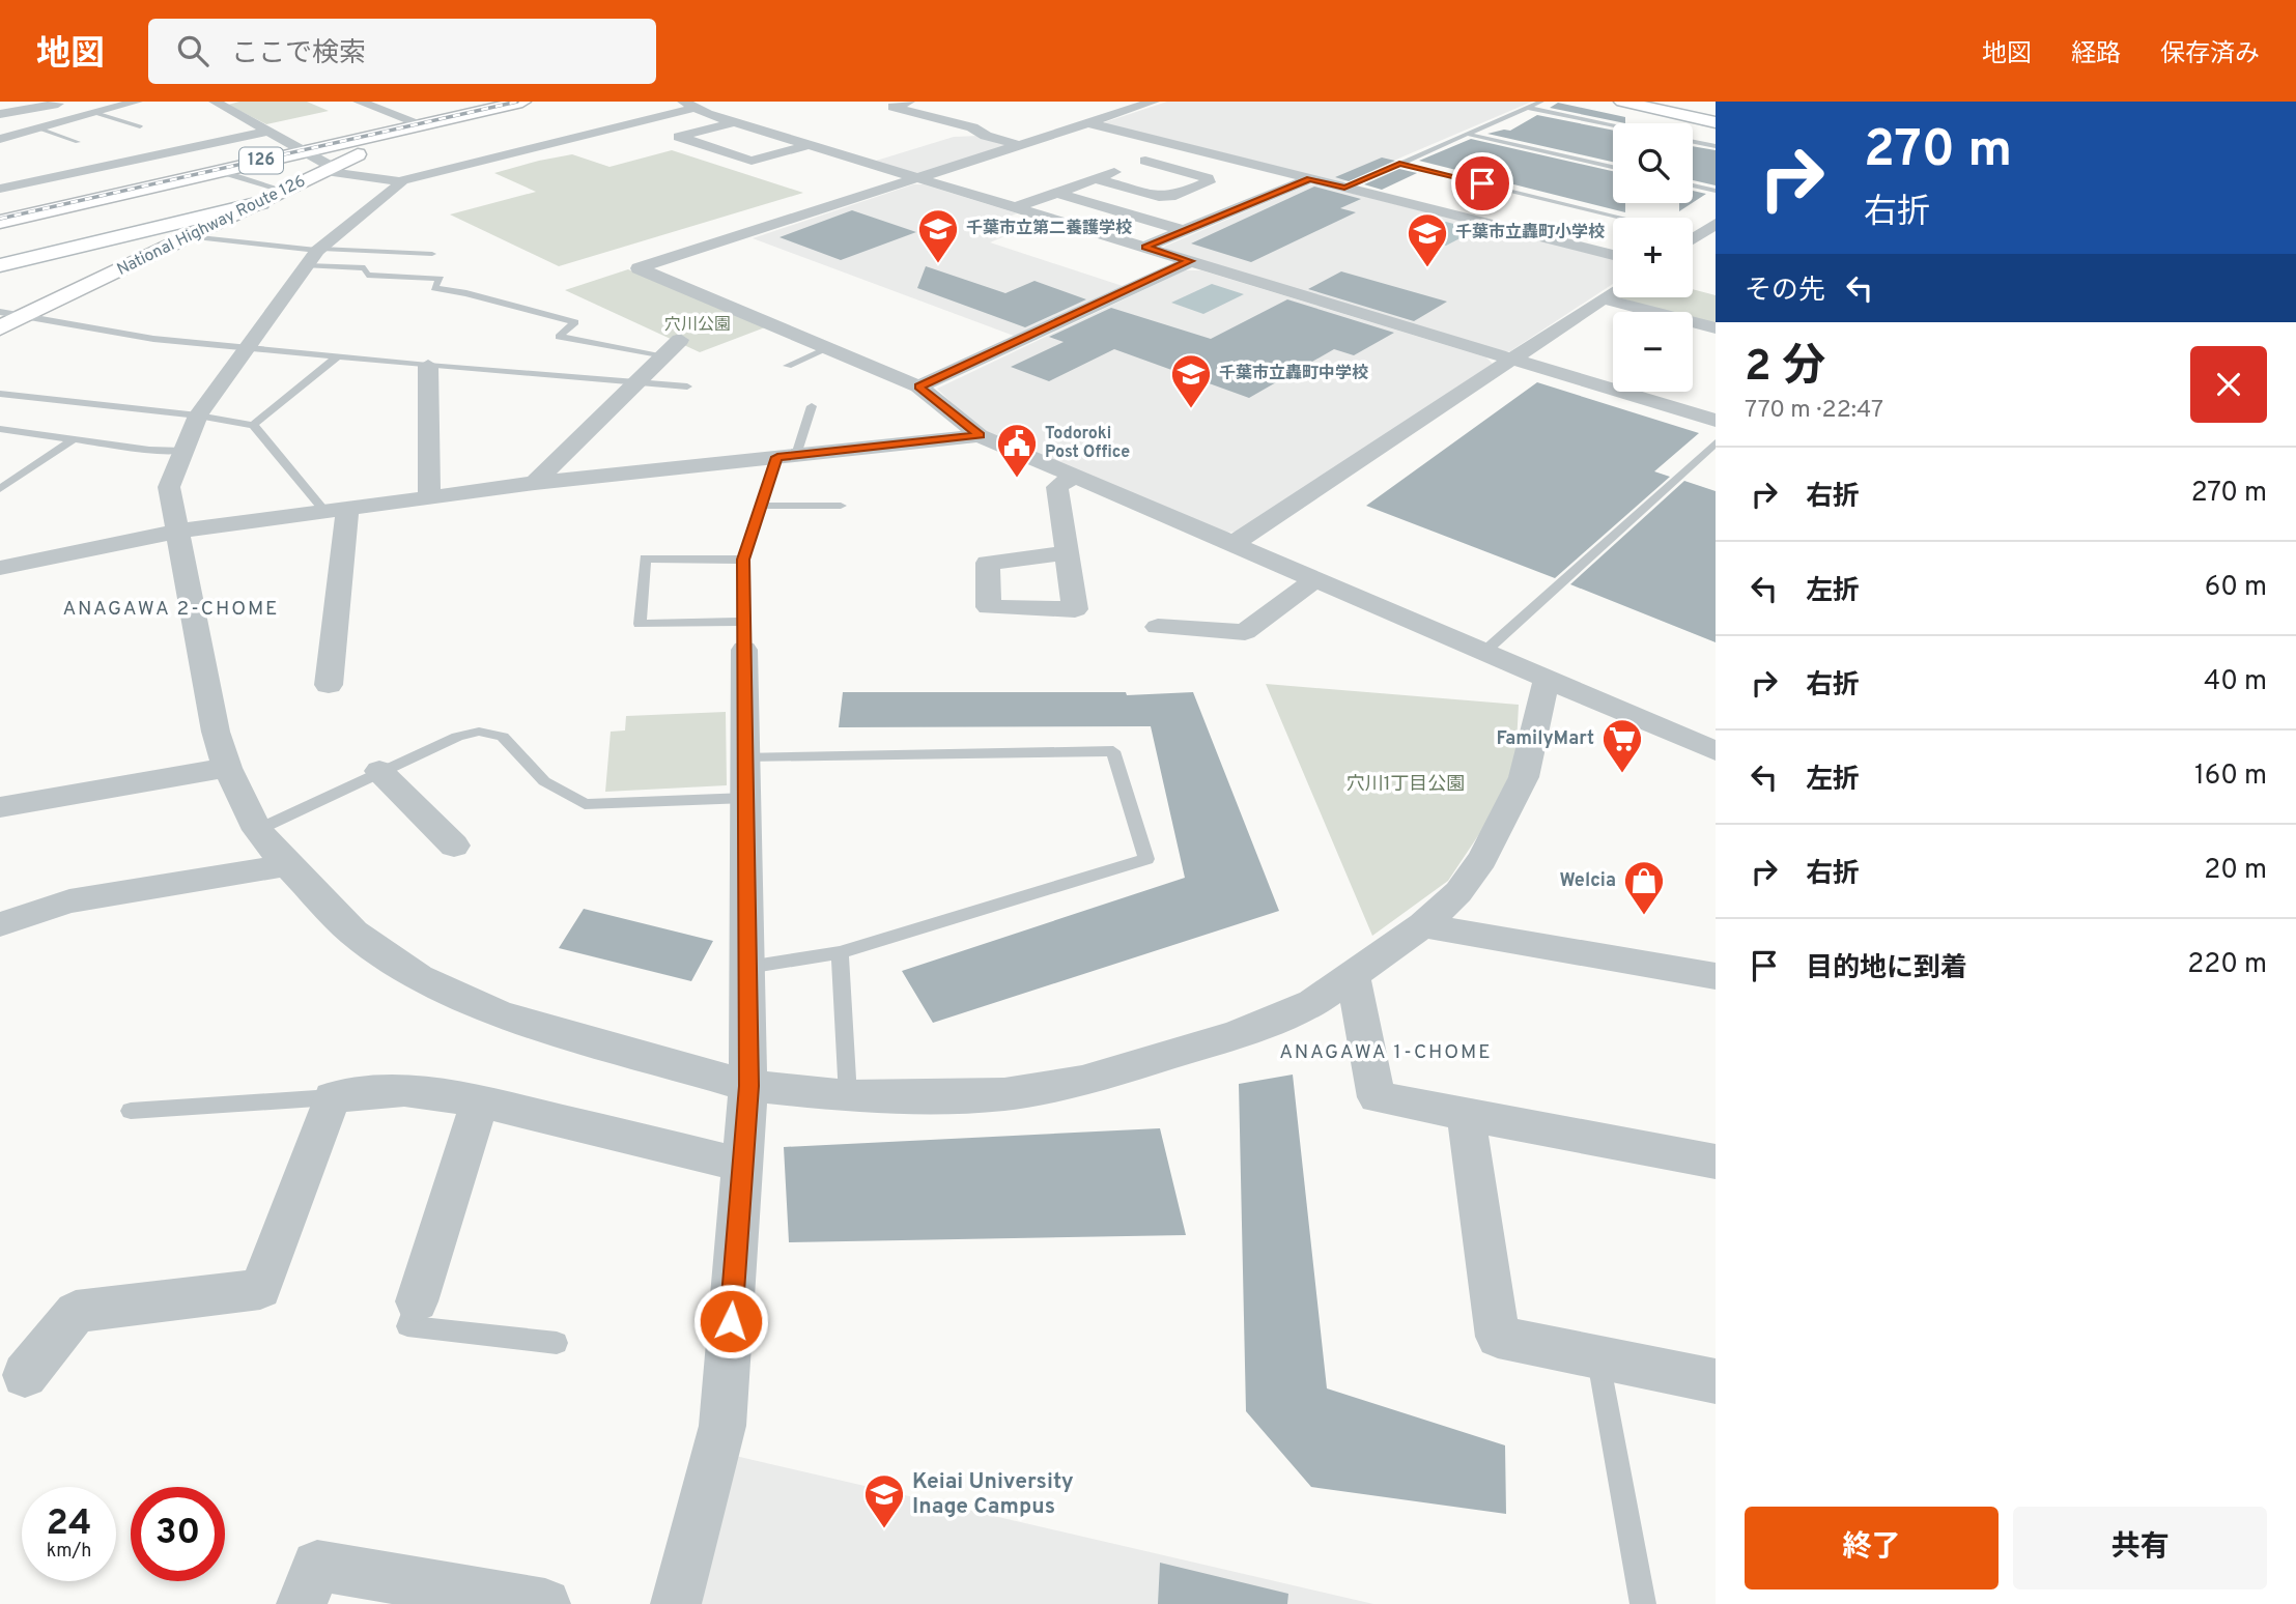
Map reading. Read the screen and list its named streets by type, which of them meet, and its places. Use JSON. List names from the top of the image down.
{
  "streets": {
    "main road": ["126", "National Highway Route 126"]
  },
  "districts": ["ANAGAWA 2-CHOME", "ANAGAWA 1-CHOME"],
  "parks": ["穴川公園", "穴川1丁目公園"],
  "places": {
    "school or university": [
      "千葉市立第二養護学校",
      "千葉市立轟町小学校",
      "千葉市立轟町中学校",
      "Keiai University Inage Campus"
    ],
    "public building": ["Todoroki Post Office"],
    "supermarket": ["FamilyMart"],
    "shop": ["Welcia"]
  },
  "page": {
    "header": "地図",
    "search": "ここで検索",
    "nav": ["地図", "経路", "保存済み"],
    "turn": ["270 m", "右折"],
    "map_buttons": ["+", "−"],
    "then": "その先",
    "heading": ["2 分", "770 m · 22:47"],
    "list": [
      {
        "name": "右折",
        "value": "270 m"
      },
      {
        "name": "左折",
        "value": "60 m"
      },
      {
        "name": "右折",
        "value": "40 m"
      },
      {
        "name": "左折",
        "value": "160 m"
      },
      {
        "name": "右折",
        "value": "20 m"
      },
      {
        "name": "目的地に到着",
        "value": "220 m"
      }
    ],
    "speed": "24 km/h",
    "limit": "30",
    "buttons": ["終了", "共有"]
  }
}
